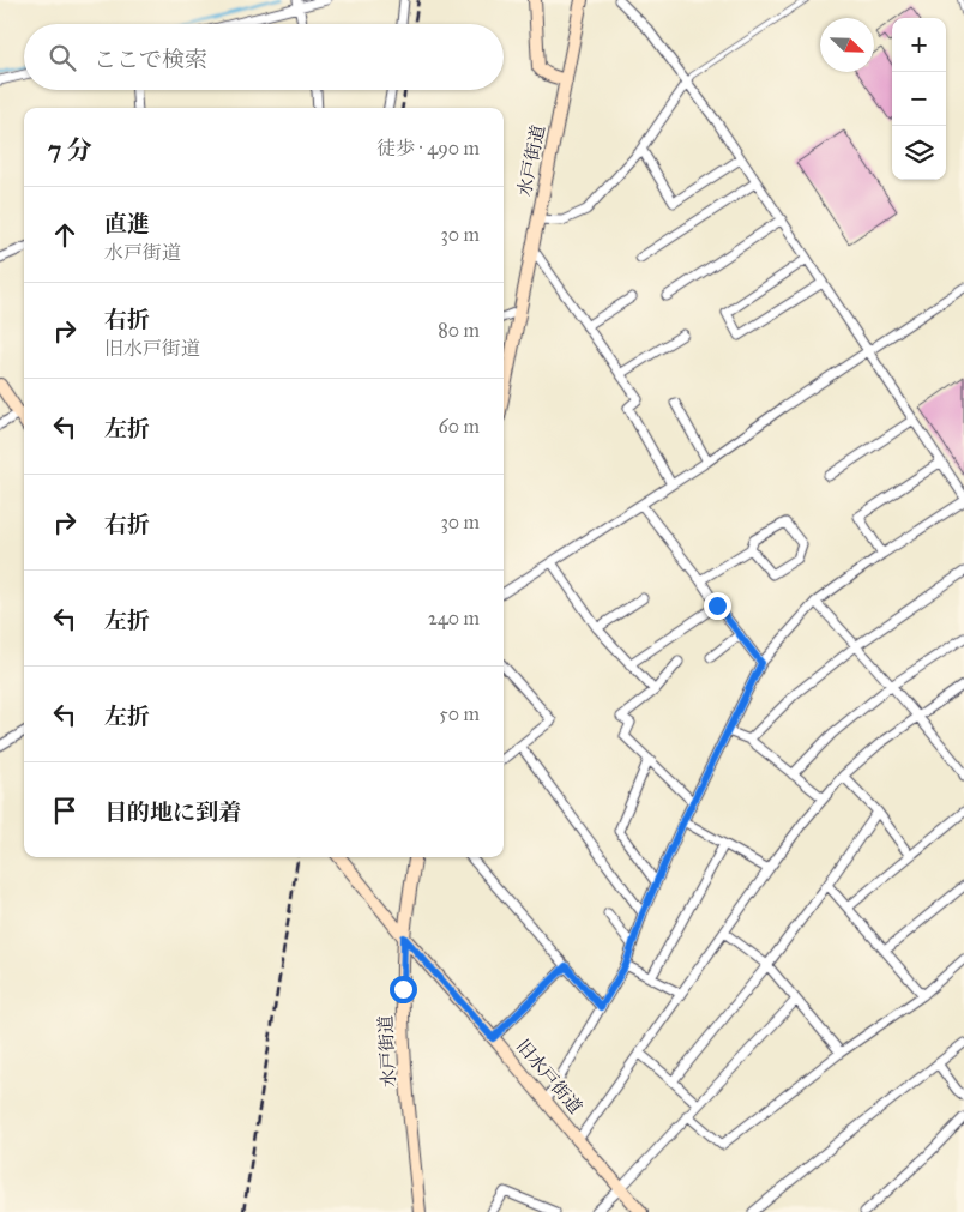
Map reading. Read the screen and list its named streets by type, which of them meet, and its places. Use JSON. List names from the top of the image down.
{
  "streets": {
    "main road": ["水戸街道", "旧水戸街道"]
  },
  "crossings": [
    ["水戸街道", "旧水戸街道"]
  ],
  "north": "bottom right",
  "page": {
    "map_buttons": ["+", "−"],
    "search": "ここで検索",
    "heading": ["7 分", "徒歩 · 490 m"],
    "list": [
      ["直進", "水戸街道", "30 m"],
      ["右折", "旧水戸街道", "80 m"],
      ["左折", "60 m"],
      ["右折", "30 m"],
      ["左折", "240 m"],
      ["左折", "50 m"],
      "目的地に到着"
    ]
  }
}
